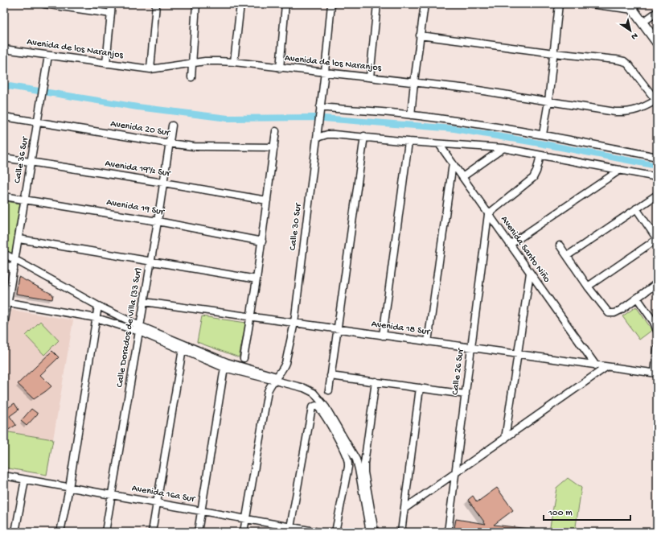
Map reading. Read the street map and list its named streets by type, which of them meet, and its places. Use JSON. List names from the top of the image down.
{
  "streets": {
    "street": [
      "Avenida de los Naranjos",
      "Avenida 20 Sur",
      "Calle 36 Sur",
      "Avenida 19½ Sur",
      "Avenida 19 Sur",
      "Calle 30 Sur",
      "Avenida Santo Niño",
      "Calle Dorados de Villa (33 Sur)",
      "Avenida 18 Sur",
      "Calle 26 Sur",
      "Avenida 16a Sur"
    ]
  },
  "crossings": [
    ["Avenida de los Naranjos", "Calle 36 Sur"],
    ["Avenida de los Naranjos", "Calle 30 Sur"],
    ["Avenida 20 Sur", "Calle 36 Sur"],
    ["Avenida 20 Sur", "Calle Dorados de Villa (33 Sur)"],
    ["Calle 36 Sur", "Avenida 19½ Sur"],
    ["Calle 36 Sur", "Avenida 19 Sur"],
    ["Avenida 19½ Sur", "Calle Dorados de Villa (33 Sur)"],
    ["Avenida 19 Sur", "Calle Dorados de Villa (33 Sur)"],
    ["Calle 30 Sur", "Avenida 18 Sur"],
    ["Calle 30 Sur", "Avenida 16a Sur"],
    ["Avenida Santo Niño", "Avenida 18 Sur"],
    ["Avenida Santo Niño", "Calle 26 Sur"],
    ["Calle Dorados de Villa (33 Sur)", "Avenida 18 Sur"],
    ["Calle Dorados de Villa (33 Sur)", "Avenida 16a Sur"],
    ["Avenida 18 Sur", "Calle 26 Sur"]
  ],
  "scale_bar": "100 m",
  "north": "bottom right"
}
